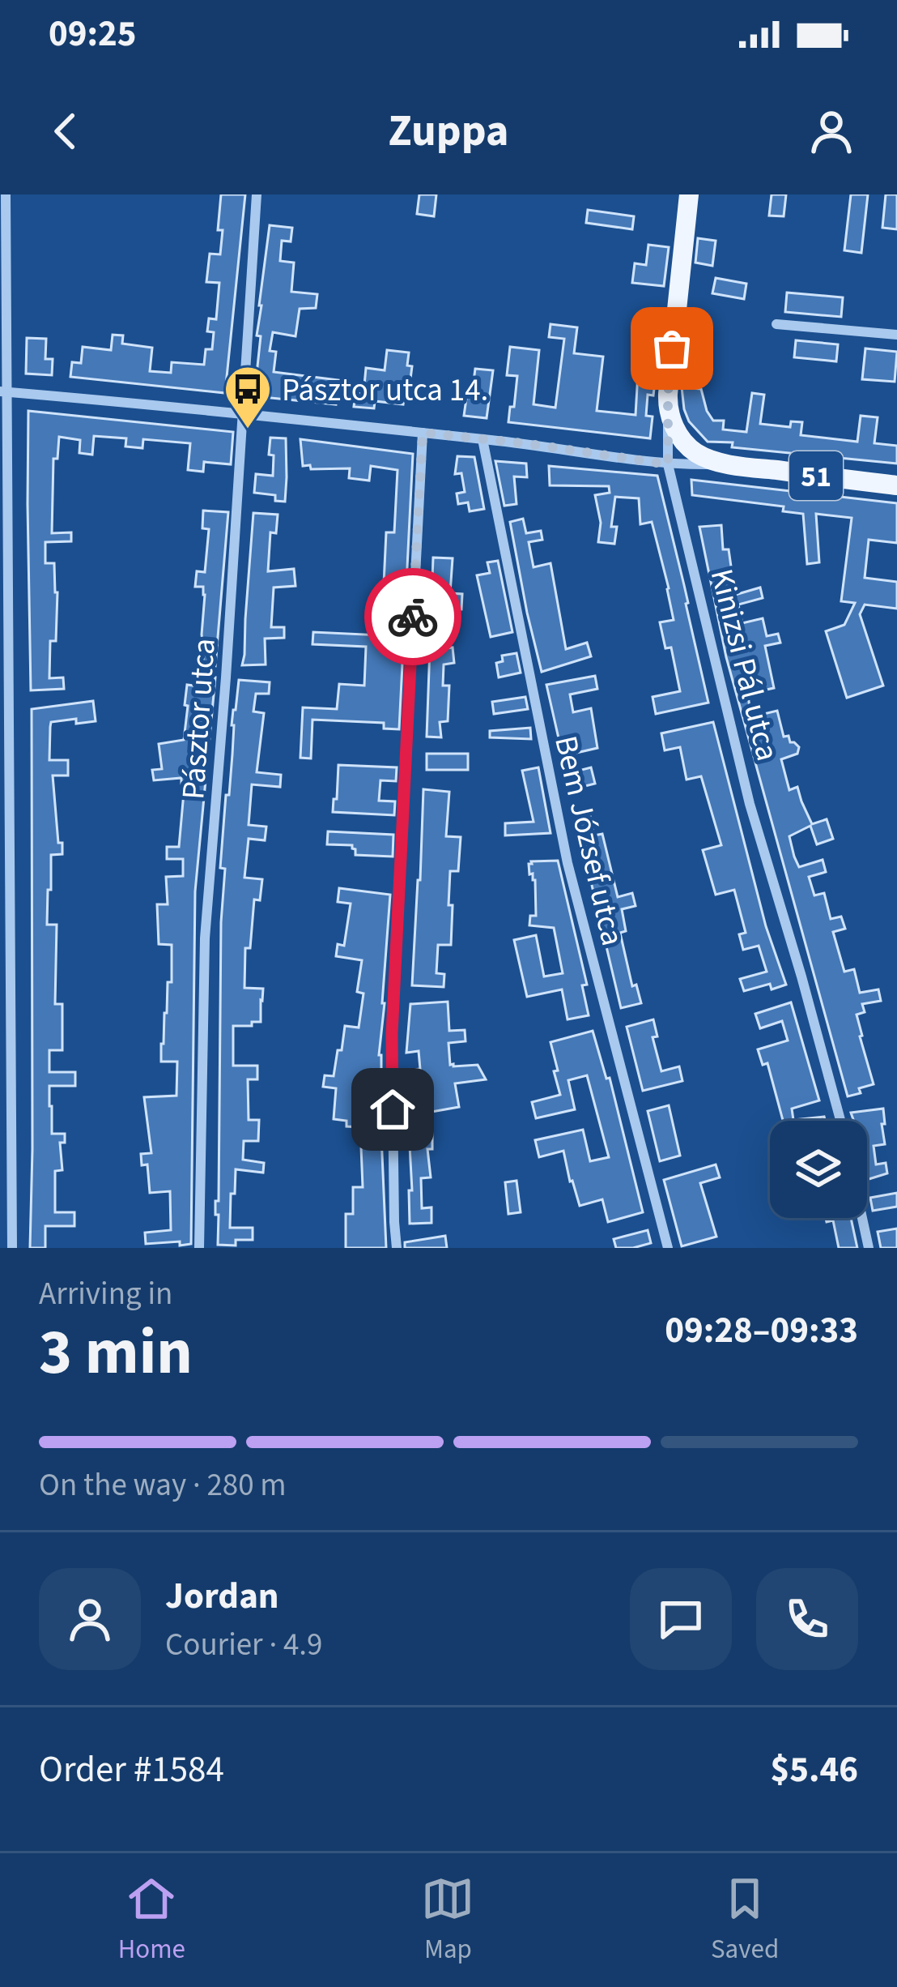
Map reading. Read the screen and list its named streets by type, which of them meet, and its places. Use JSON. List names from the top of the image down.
{
  "streets": {
    "main road": ["51", "Kinizsi Pál utca"],
    "street": ["Pásztor utca", "Bem József utca"]
  },
  "crossings": [
    ["51", "Kinizsi Pál utca"]
  ],
  "places": {
    "bus stop": ["Pásztor utca 14."]
  },
  "page": {
    "status": "09:25",
    "header": "Zuppa",
    "heading": ["3 min", "Arriving in", "09:28–09:33"],
    "panel": [
      "Jordan",
      "Courier · 4.9",
      "Order #1584",
      "$5.46"
    ],
    "bar": "On the way · 280 m",
    "tabs": ["Home", "Map", "Saved"]
  }
}
